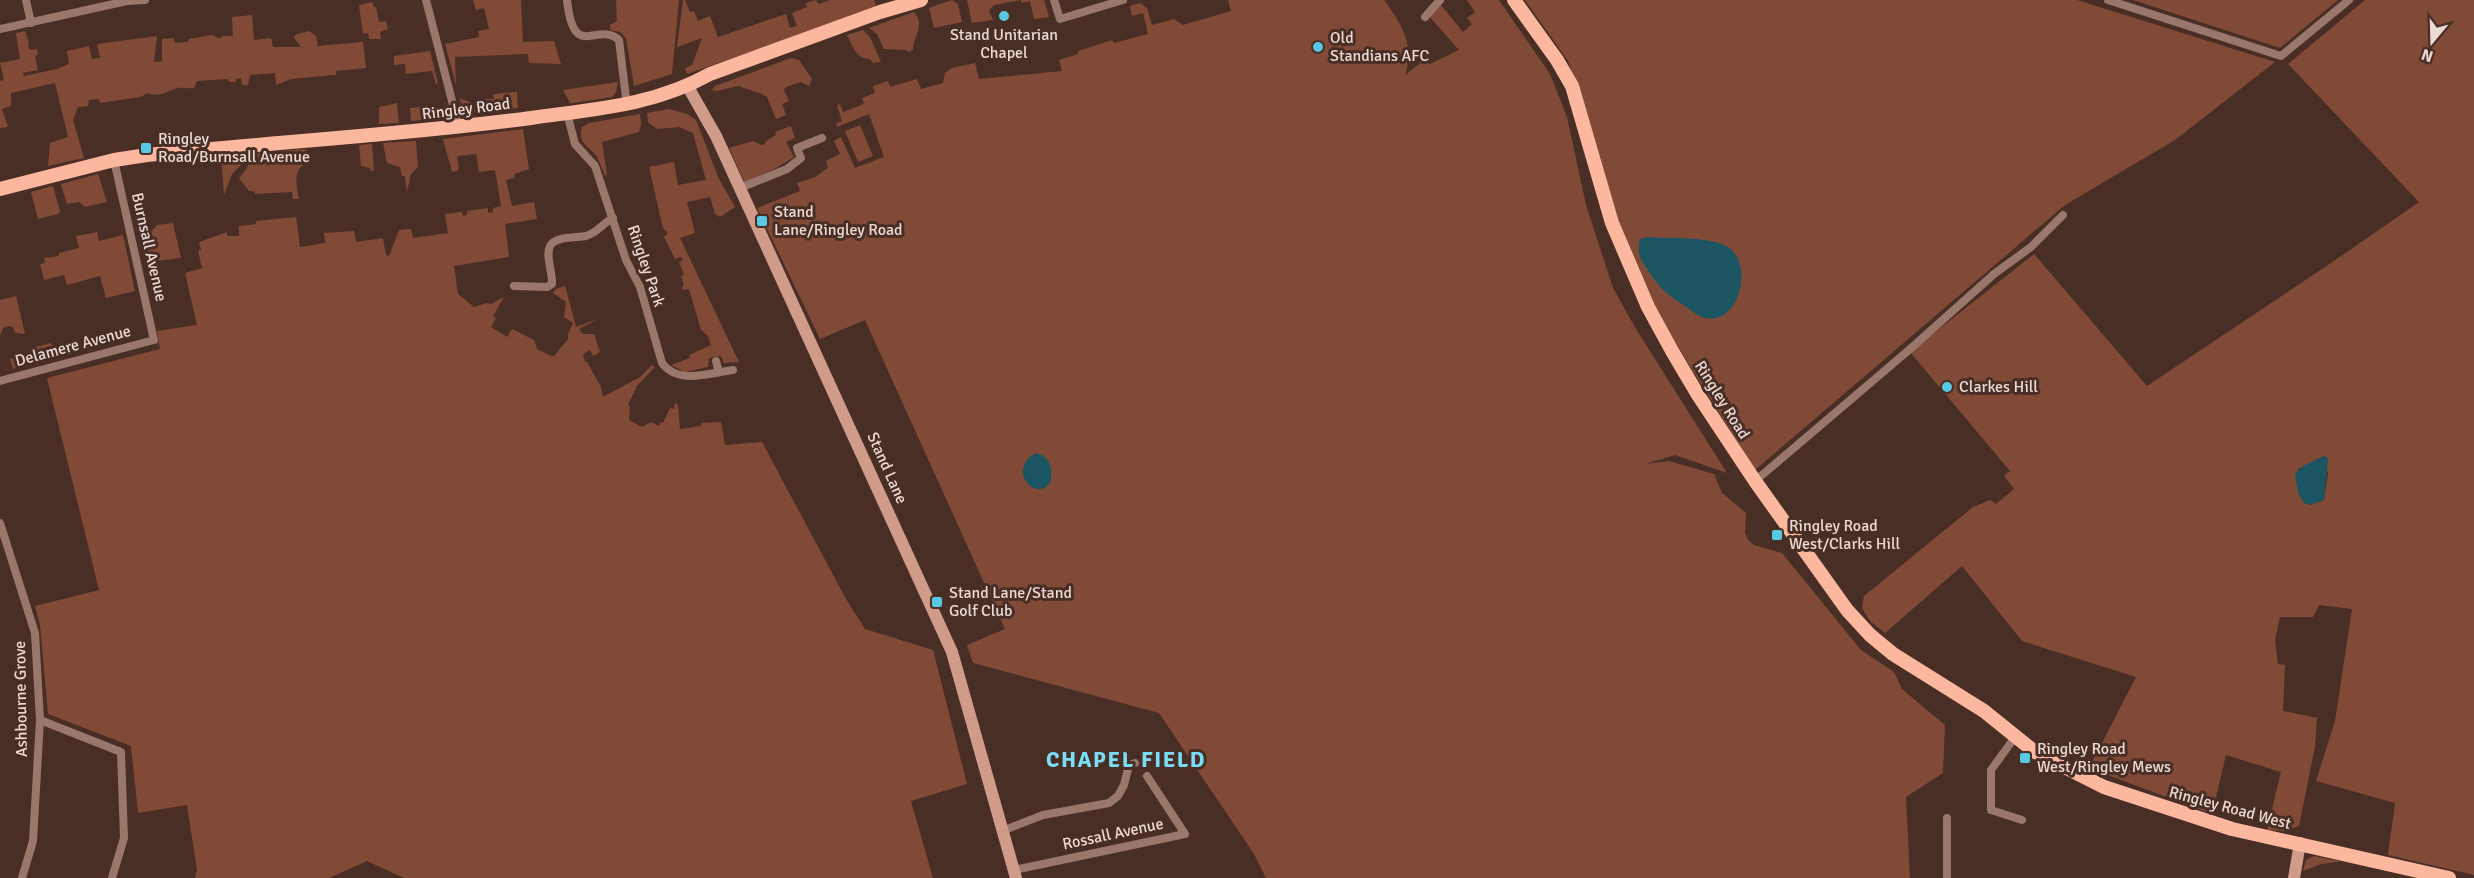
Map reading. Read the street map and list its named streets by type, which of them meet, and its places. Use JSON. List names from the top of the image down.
{
  "streets": {
    "main road": ["Ringley Road", "Ringley Road West"],
    "street": [
      "Burnsall Avenue",
      "Ringley Park",
      "Delamere Avenue",
      "Stand Lane",
      "Ashbourne Grove",
      "Rossall Avenue"
    ]
  },
  "crossings": [
    ["Ringley Road", "Burnsall Avenue"],
    ["Ringley Road", "Ringley Park"],
    ["Ringley Road", "Stand Lane"],
    ["Ringley Road", "Ringley Road West"],
    ["Burnsall Avenue", "Delamere Avenue"],
    ["Stand Lane", "Rossall Avenue"]
  ],
  "districts": ["CHAPEL FIELD"],
  "places": {
    "other": ["Stand Unitarian Chapel", "Old Standians AFC", "Clarkes Hill"],
    "transit": [
      "Ringley Road/Burnsall Avenue",
      "Stand Lane/Ringley Road",
      "Ringley Road West/Clarks Hill",
      "Stand Lane/Stand Golf Club",
      "Ringley Road West/Ringley Mews"
    ]
  },
  "north": "bottom"
}
